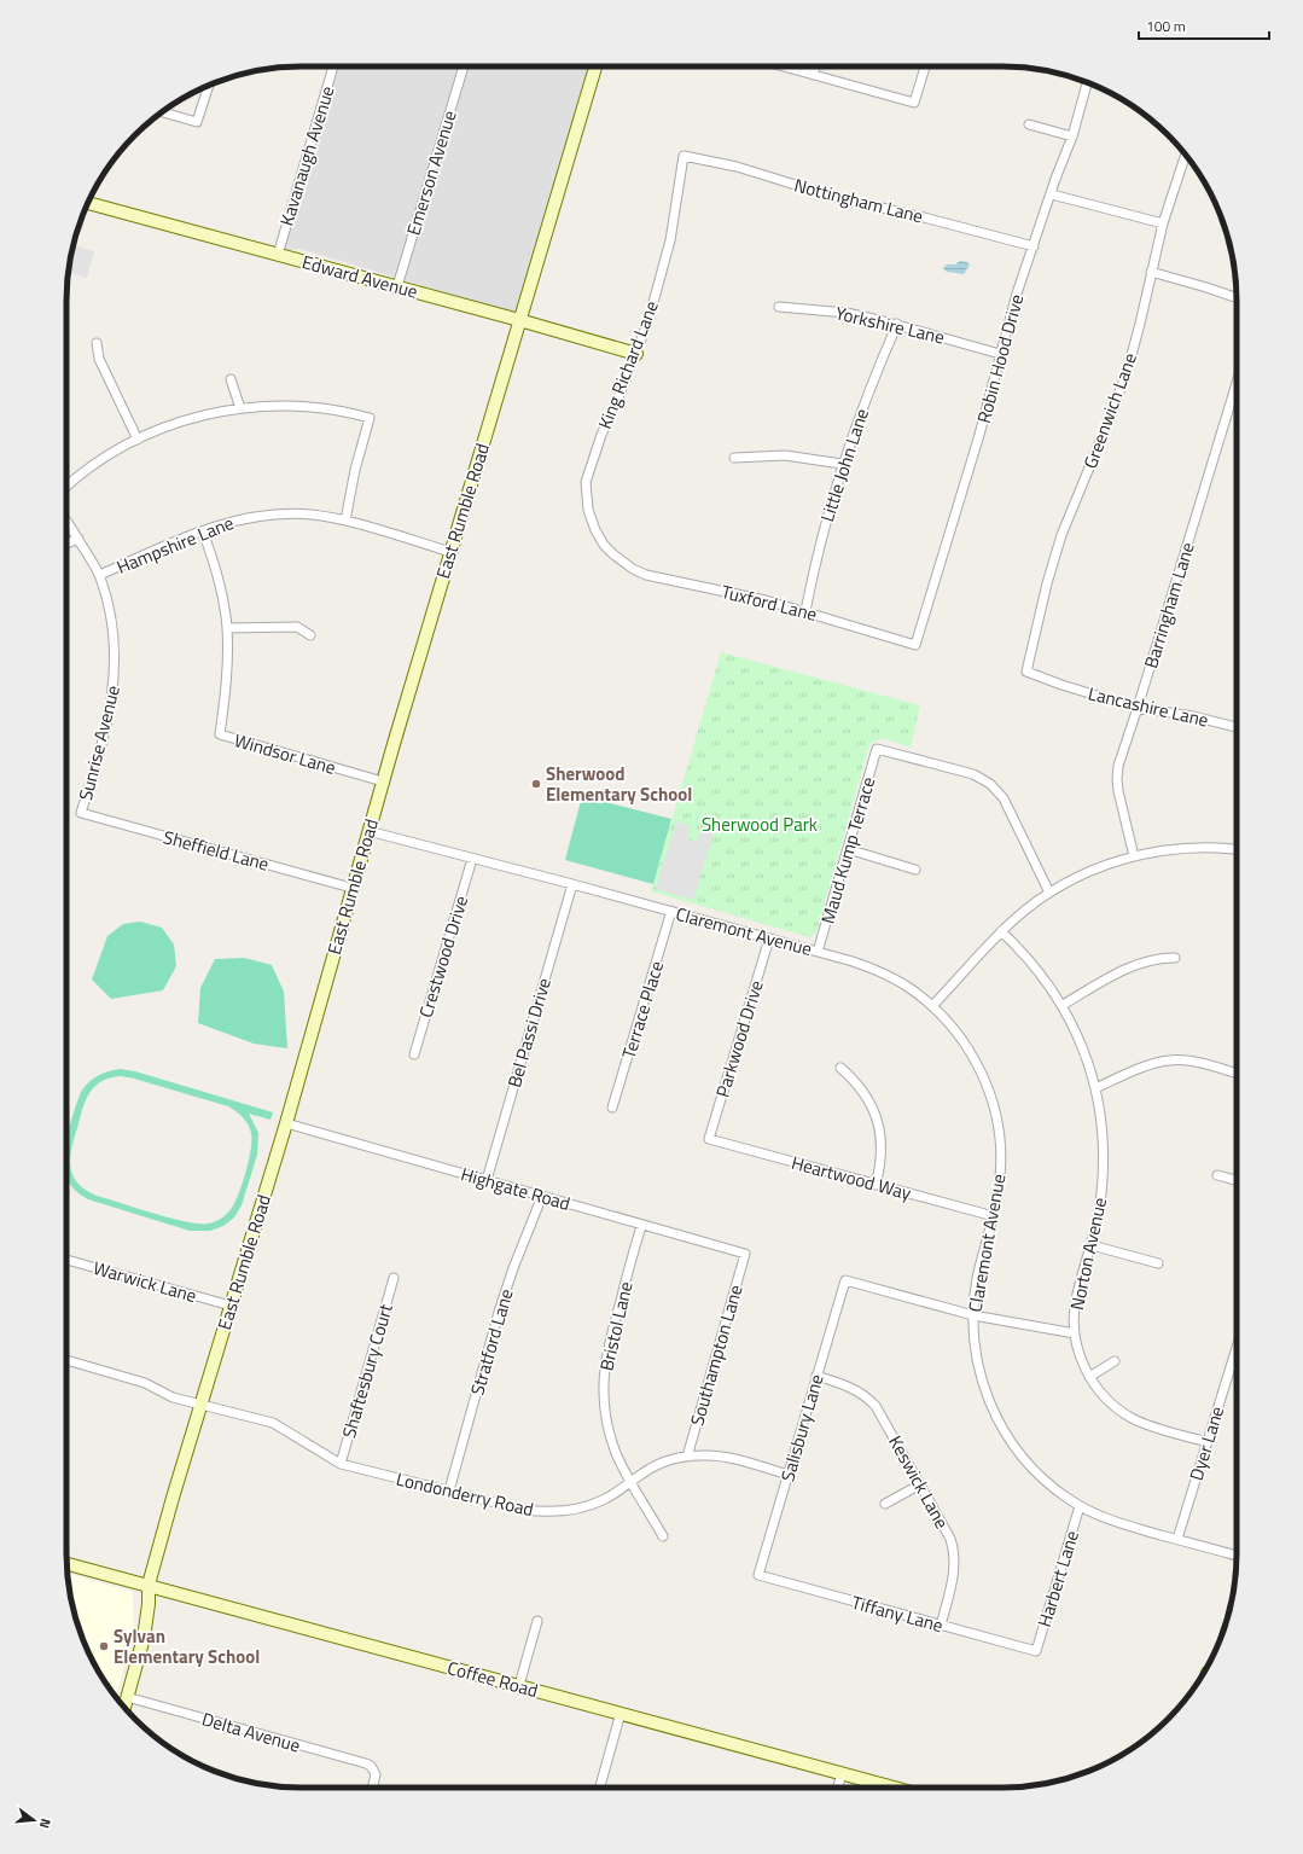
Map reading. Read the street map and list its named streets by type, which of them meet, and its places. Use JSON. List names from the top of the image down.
{
  "streets": {
    "street": [
      "Kavanaugh Avenue",
      "Emerson Avenue",
      "Nottingham Lane",
      "Edward Avenue",
      "Yorkshire Lane",
      "Robin Hood Drive",
      "King Richard Lane",
      "Greenwich Lane",
      "Little John Lane",
      "East Rumble Road",
      "Hampshire Lane",
      "Tuxford Lane",
      "Barringham Lane",
      "Lancashire Lane",
      "Sunrise Avenue",
      "Windsor Lane",
      "Sheffield Lane",
      "Maud Kump Terrace",
      "Claremont Avenue",
      "Crestwood Drive",
      "Terrace Place",
      "Bel Passi Drive",
      "Parkwood Drive",
      "Heartwood Way",
      "Highgate Road",
      "Norton Avenue",
      "Warwick Lane",
      "Bristol Lane",
      "Stratford Lane",
      "Southampton Lane",
      "Shaftesbury Court",
      "Salisbury Lane",
      "Dyer Lane",
      "Keswick Lane",
      "Londonderry Road",
      "Harbert Lane",
      "Tiffany Lane",
      "Coffee Road",
      "Delta Avenue"
    ]
  },
  "crossings": [
    ["Kavanaugh Avenue", "Edward Avenue"],
    ["Emerson Avenue", "Edward Avenue"],
    ["Nottingham Lane", "Robin Hood Drive"],
    ["Nottingham Lane", "King Richard Lane"],
    ["Edward Avenue", "King Richard Lane"],
    ["Edward Avenue", "East Rumble Road"],
    ["Yorkshire Lane", "Robin Hood Drive"],
    ["Yorkshire Lane", "Little John Lane"],
    ["Robin Hood Drive", "Tuxford Lane"],
    ["King Richard Lane", "Tuxford Lane"],
    ["Greenwich Lane", "Lancashire Lane"],
    ["Little John Lane", "Tuxford Lane"],
    ["East Rumble Road", "Hampshire Lane"],
    ["East Rumble Road", "Windsor Lane"],
    ["East Rumble Road", "Sheffield Lane"],
    ["East Rumble Road", "Claremont Avenue"],
    ["East Rumble Road", "Highgate Road"],
    ["East Rumble Road", "Warwick Lane"],
    ["East Rumble Road", "Londonderry Road"],
    ["East Rumble Road", "Coffee Road"],
    ["East Rumble Road", "Delta Avenue"],
    ["Hampshire Lane", "Sunrise Avenue"],
    ["Hampshire Lane", "Windsor Lane"],
    ["Barringham Lane", "Lancashire Lane"],
    ["Sunrise Avenue", "Sheffield Lane"],
    ["Maud Kump Terrace", "Claremont Avenue"],
    ["Claremont Avenue", "Crestwood Drive"],
    ["Claremont Avenue", "Terrace Place"],
    ["Claremont Avenue", "Bel Passi Drive"],
    ["Claremont Avenue", "Parkwood Drive"],
    ["Claremont Avenue", "Heartwood Way"],
    ["Claremont Avenue", "Salisbury Lane"],
    ["Claremont Avenue", "Dyer Lane"],
    ["Claremont Avenue", "Harbert Lane"],
    ["Bel Passi Drive", "Highgate Road"],
    ["Parkwood Drive", "Heartwood Way"],
    ["Highgate Road", "Bristol Lane"],
    ["Highgate Road", "Stratford Lane"],
    ["Highgate Road", "Southampton Lane"],
    ["Norton Avenue", "Dyer Lane"],
    ["Bristol Lane", "Londonderry Road"],
    ["Stratford Lane", "Londonderry Road"],
    ["Southampton Lane", "Londonderry Road"],
    ["Shaftesbury Court", "Londonderry Road"],
    ["Salisbury Lane", "Keswick Lane"],
    ["Salisbury Lane", "Londonderry Road"],
    ["Salisbury Lane", "Tiffany Lane"],
    ["Keswick Lane", "Tiffany Lane"],
    ["Harbert Lane", "Tiffany Lane"]
  ],
  "parks": ["Sherwood Park"],
  "places": ["Sherwood Elementary School", "Sylvan Elementary School"],
  "scale_bar": "100 m",
  "north": "right"
}
